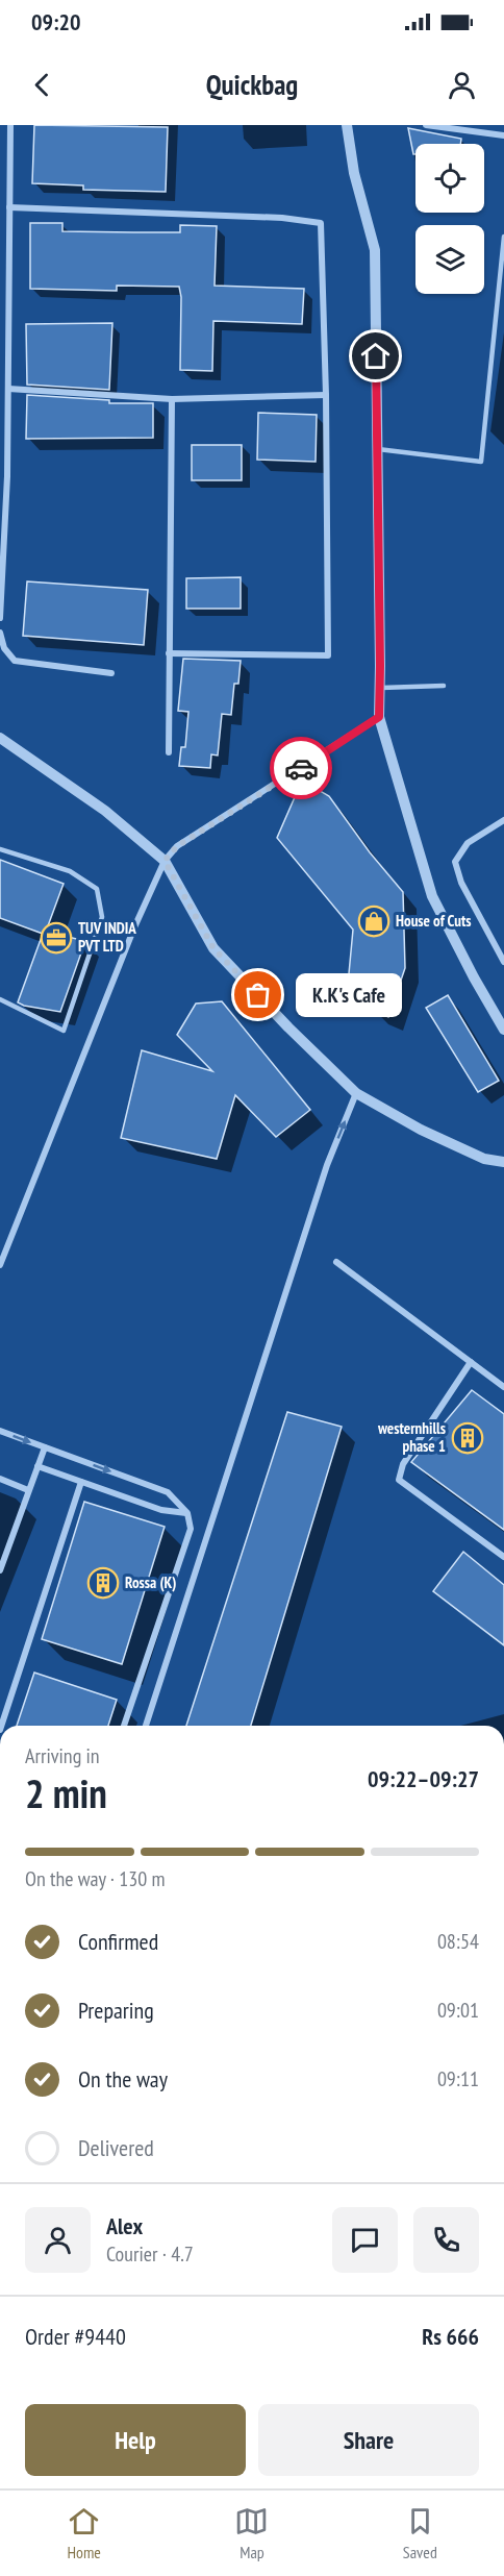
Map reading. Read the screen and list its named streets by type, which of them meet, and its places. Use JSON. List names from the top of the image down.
{
  "places": {
    "shop": ["House of Cuts"],
    "office": ["TUV INDIA PVT LTD"],
    "other": ["K.K's Cafe"],
    "building": ["westernhills phase 1", "Rossa (K)"]
  },
  "page": {
    "status": "09:20",
    "header": "Quickbag",
    "bubble": "K.K's Cafe",
    "heading": ["2 min", "Arriving in", "09:22–09:27"],
    "panel": [
      "Alex",
      "Courier · 4.7",
      "Order #9440",
      "Rs 666"
    ],
    "bar": "On the way · 130 m",
    "list": [
      ["Confirmed", "08:54"],
      ["Preparing", "09:01"],
      ["On the way", "09:11"],
      "Delivered"
    ],
    "buttons": ["Help", "Share"],
    "tabs": ["Home", "Map", "Saved"]
  }
}
